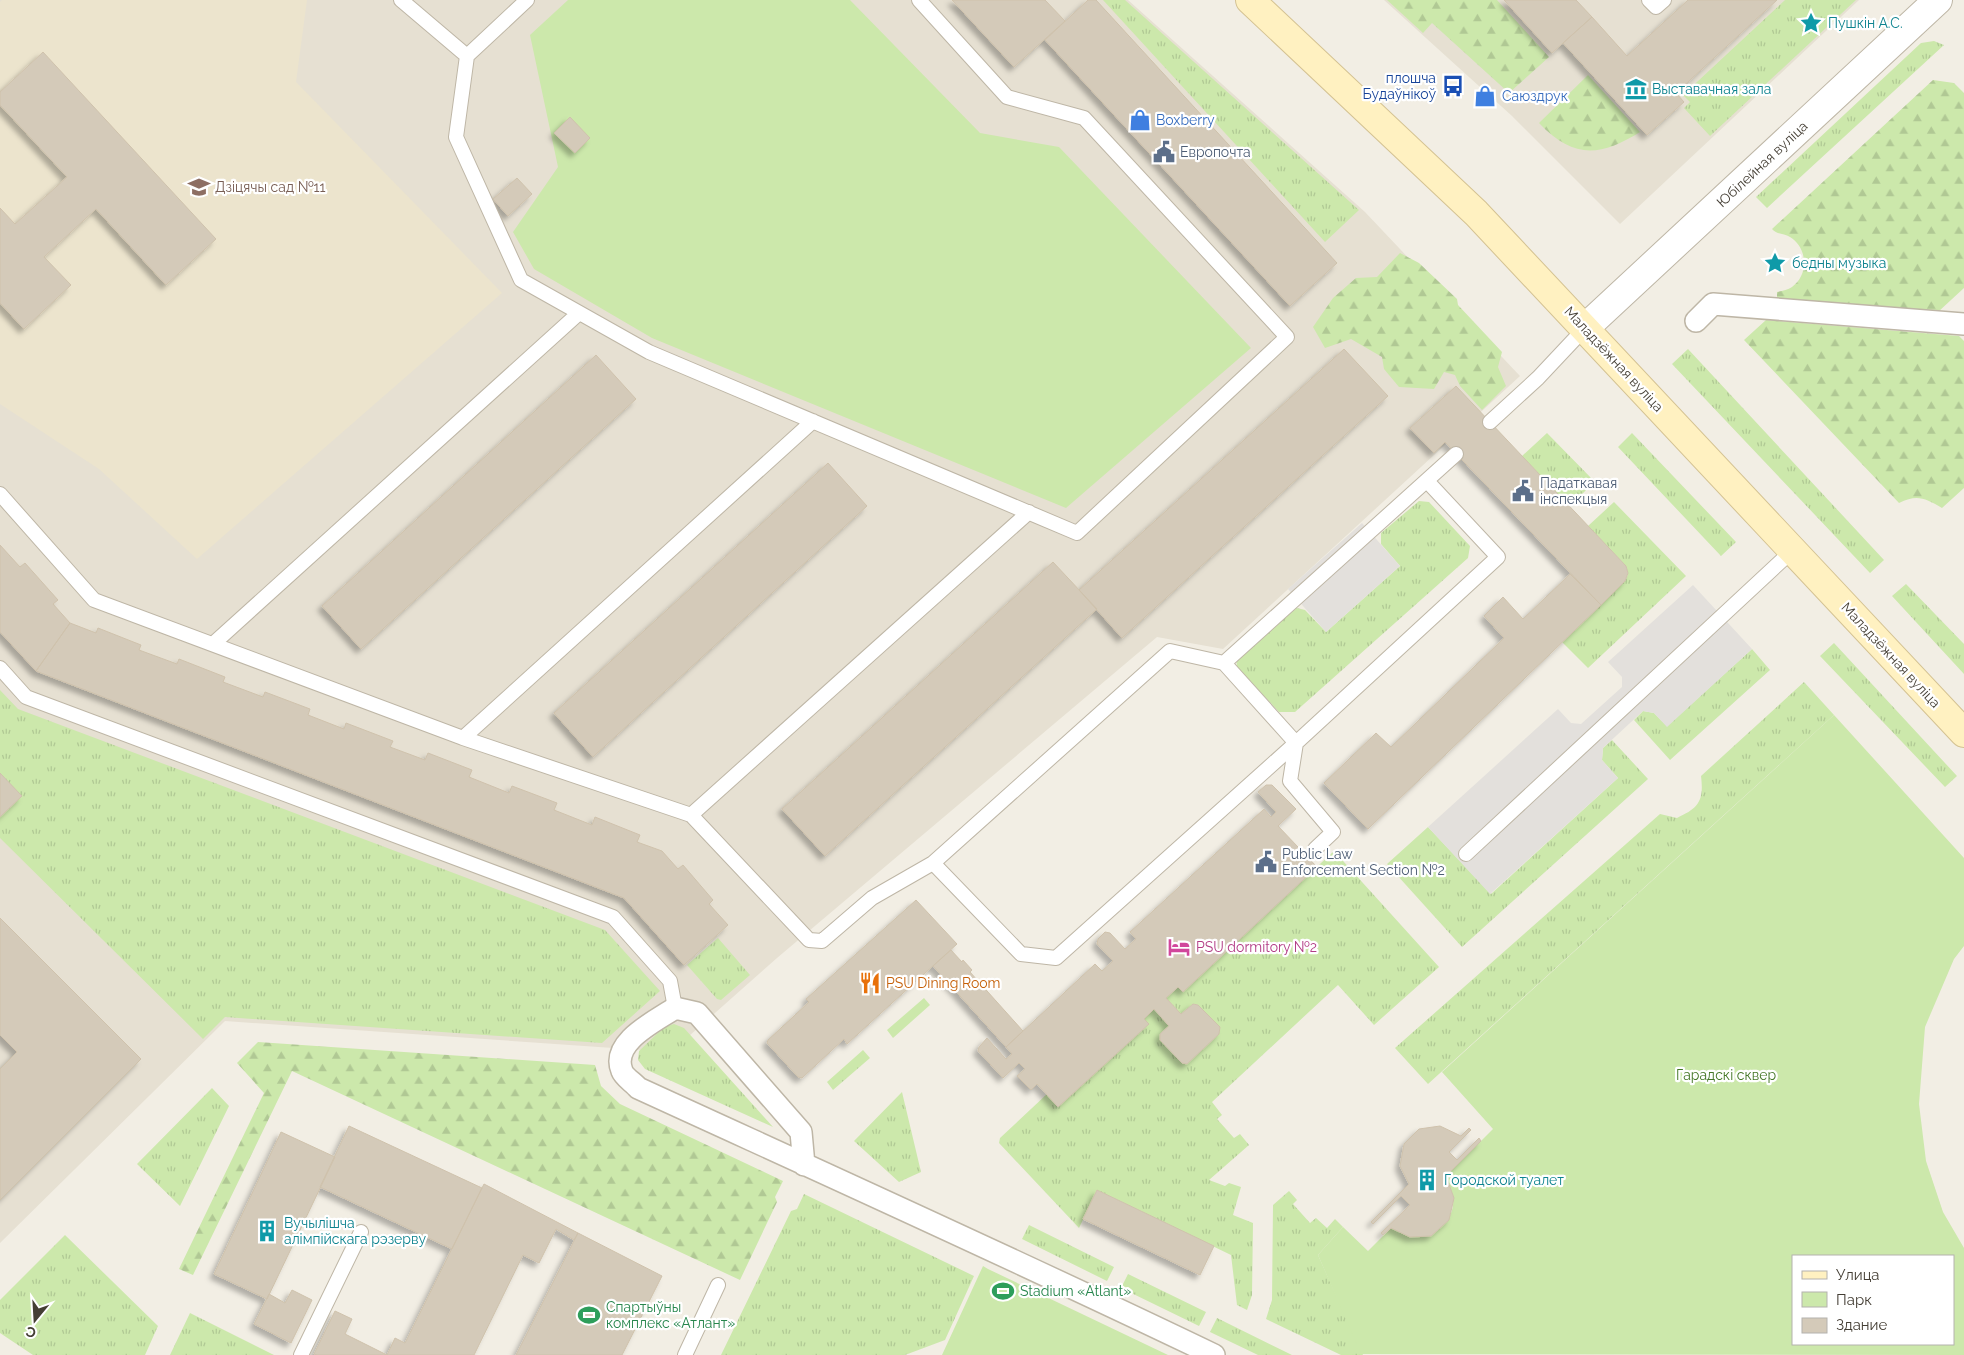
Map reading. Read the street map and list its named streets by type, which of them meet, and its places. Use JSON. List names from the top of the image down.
{
  "streets": {
    "main road": ["Маладзёжная вуліца"],
    "street": ["Юбілейная вуліца"]
  },
  "crossings": [
    ["Юбілейная вуліца", "Маладзёжная вуліца"]
  ],
  "parks": ["Гарадскі сквер"],
  "places": {
    "place": ["Пушкін А.С.", "бедны музыка"],
    "bus stop": ["плошча Будаўнікоў"],
    "museum": ["Выставачная зала"],
    "shop": ["Саюздрук", "Boxberry"],
    "public building": ["Европочта", "Падаткавая інспекцыя", "Public Law Enforcement Section №2"],
    "school or university": ["Дзіцячы сад №11"],
    "hotel": ["PSU dormitory №2"],
    "restaurant": ["PSU Dining Room"],
    "building": ["Городской туалет", "Вучылішча алімпійскага рэзерву"],
    "sports": ["Stadium «Atlant»", "Спартыўны комплекс «Атлант»"]
  },
  "legend": ["Улица", "Парк", "Здание"],
  "north": "bottom"
}
